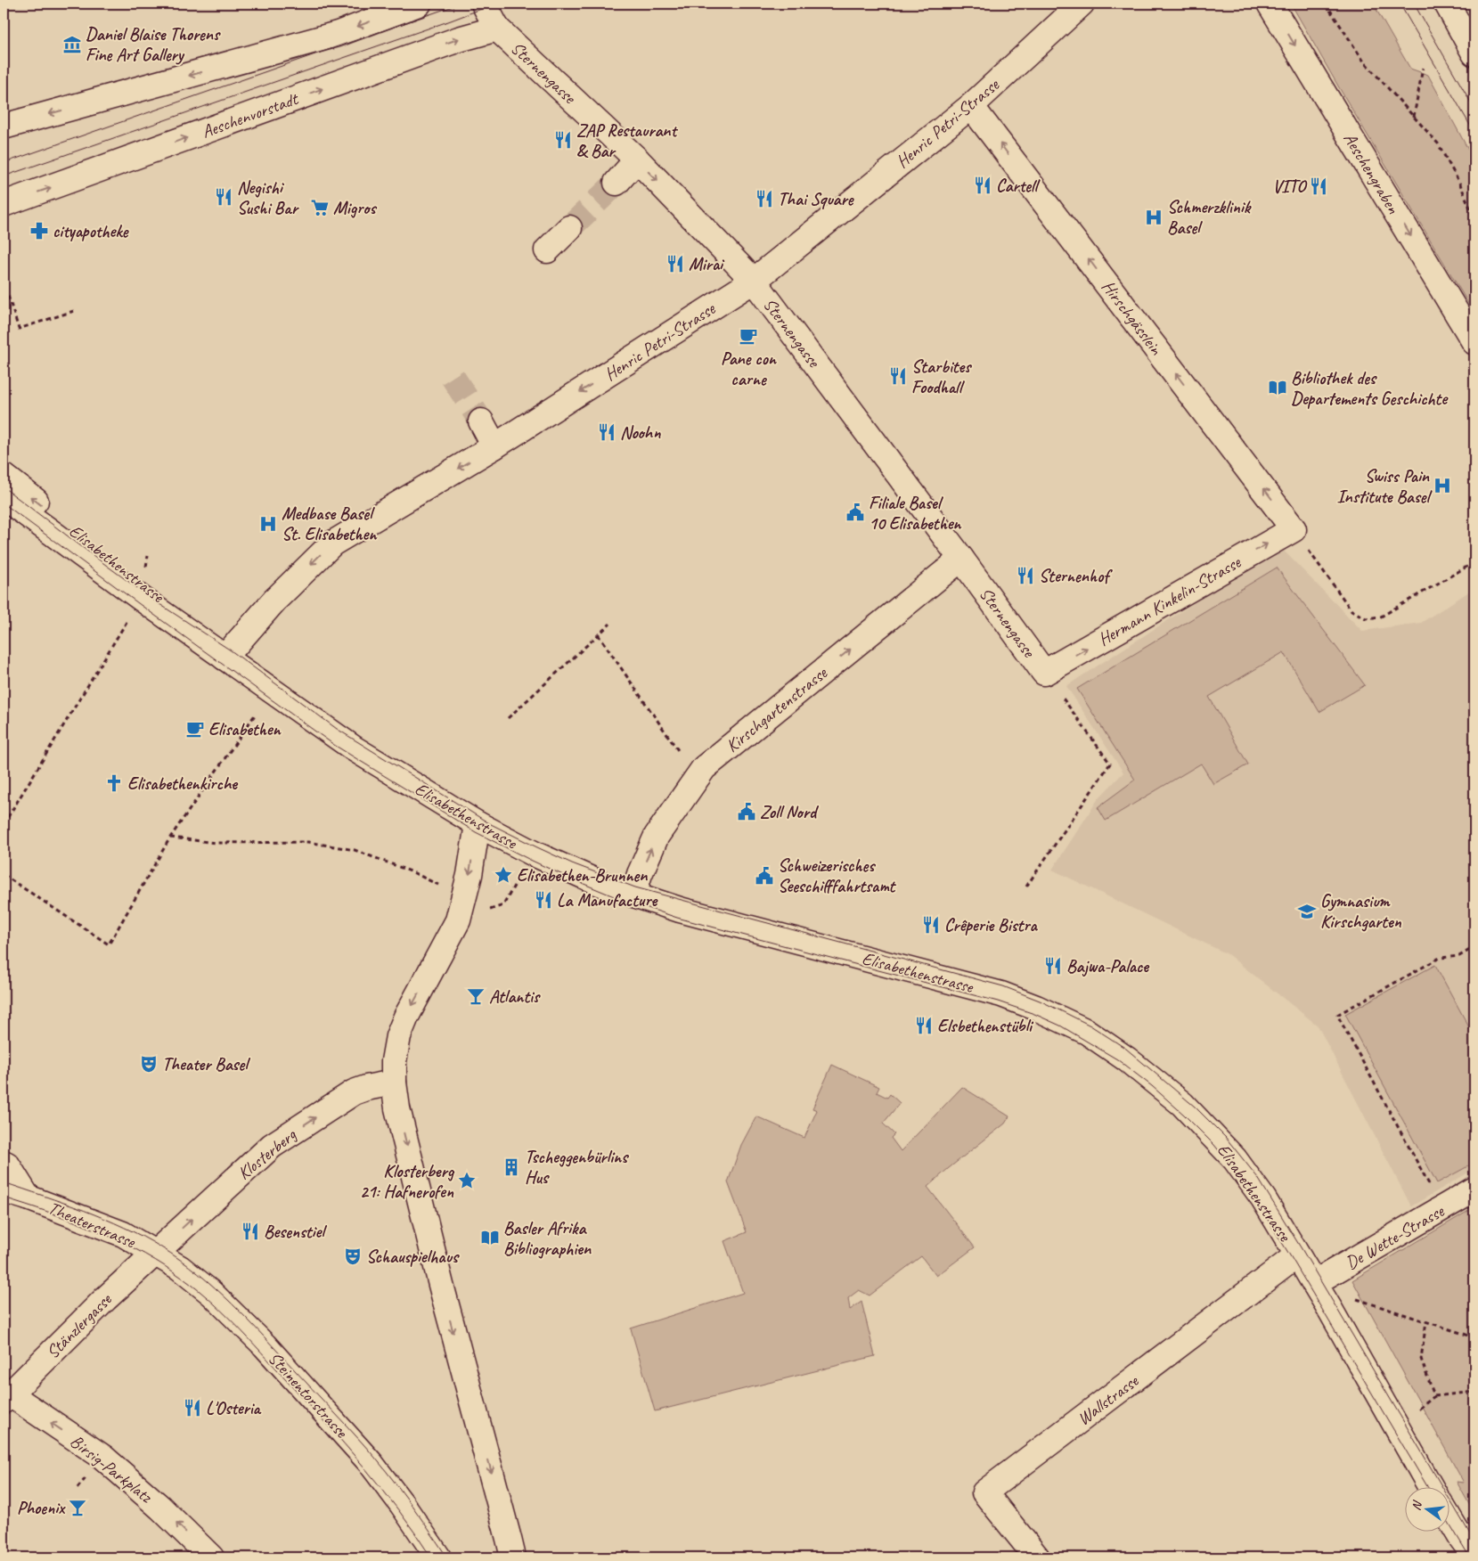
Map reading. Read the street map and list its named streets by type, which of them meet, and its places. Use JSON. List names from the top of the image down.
{
  "streets": {
    "street": [
      "Sternengasse",
      "Aeschenvorstadt",
      "Henric Petri-Strasse",
      "Aeschengraben",
      "Hirschgässlein",
      "Elisabethenstrasse",
      "Hermann Kinkelin-Strasse",
      "Kirschgartenstrasse",
      "Klosterberg",
      "Theaterstrasse",
      "De Wette-Strasse",
      "Stänzlergasse",
      "Steinentorstrasse",
      "Wallstrasse",
      "Birsig-Parkplatz"
    ]
  },
  "crossings": [
    ["Sternengasse", "Aeschenvorstadt"],
    ["Sternengasse", "Henric Petri-Strasse"],
    ["Sternengasse", "Hermann Kinkelin-Strasse"],
    ["Sternengasse", "Kirschgartenstrasse"],
    ["Henric Petri-Strasse", "Hirschgässlein"],
    ["Henric Petri-Strasse", "Elisabethenstrasse"],
    ["Hirschgässlein", "Hermann Kinkelin-Strasse"],
    ["Elisabethenstrasse", "Kirschgartenstrasse"],
    ["Elisabethenstrasse", "De Wette-Strasse"],
    ["Elisabethenstrasse", "Wallstrasse"],
    ["Klosterberg", "Theaterstrasse"],
    ["Klosterberg", "Stänzlergasse"],
    ["Klosterberg", "Steinentorstrasse"],
    ["Theaterstrasse", "Stänzlergasse"],
    ["Theaterstrasse", "Steinentorstrasse"],
    ["Stänzlergasse", "Steinentorstrasse"],
    ["Stänzlergasse", "Birsig-Parkplatz"]
  ],
  "one_way": [
    "Henric Petri-Strasse",
    "Aeschengraben",
    "Hirschgässlein",
    "Hermann Kinkelin-Strasse",
    "Kirschgartenstrasse",
    "Klosterberg",
    "Birsig-Parkplatz"
  ],
  "places": {
    "museum": ["Daniel Blaise Thorens Fine Art Gallery"],
    "restaurant": [
      "ZAP Restaurant & Bar",
      "Cartell",
      "VITO",
      "Negishi Sushi Bar",
      "Thai Square",
      "Mirai",
      "Starbites Foodhall",
      "Noohn",
      "Sternenhof",
      "La Manufacture",
      "Crêperie Bistra",
      "Bajwa-Palace",
      "Elsbethenstübli",
      "Besenstiel",
      "L'Osteria"
    ],
    "supermarket": ["Migros"],
    "hospital": ["Schmerzklinik Basel", "Swiss Pain Institute Basel", "Medbase Basel St. Elisabethen"],
    "pharmacy": ["cityapotheke"],
    "cafe": ["Pane con carne", "Elisabethen"],
    "library": ["Bibliothek des Departements Geschichte", "Basler Afrika Bibliographien"],
    "public building": ["Filiale Basel 10 Elisabethen", "Zoll Nord", "Schweizerisches Seeschifffahrtsamt"],
    "church": ["Elisabethenkirche"],
    "place": ["Elisabethen-Brunnen", "Klosterberg 21: Hafnerofen"],
    "school or university": ["Gymnasium Kirschgarten"],
    "bar": ["Atlantis", "Phoenix"],
    "theatre": ["Theater Basel", "Schauspielhaus"],
    "building": ["Tscheggenbürlins Hus"]
  },
  "north": "left"
}
